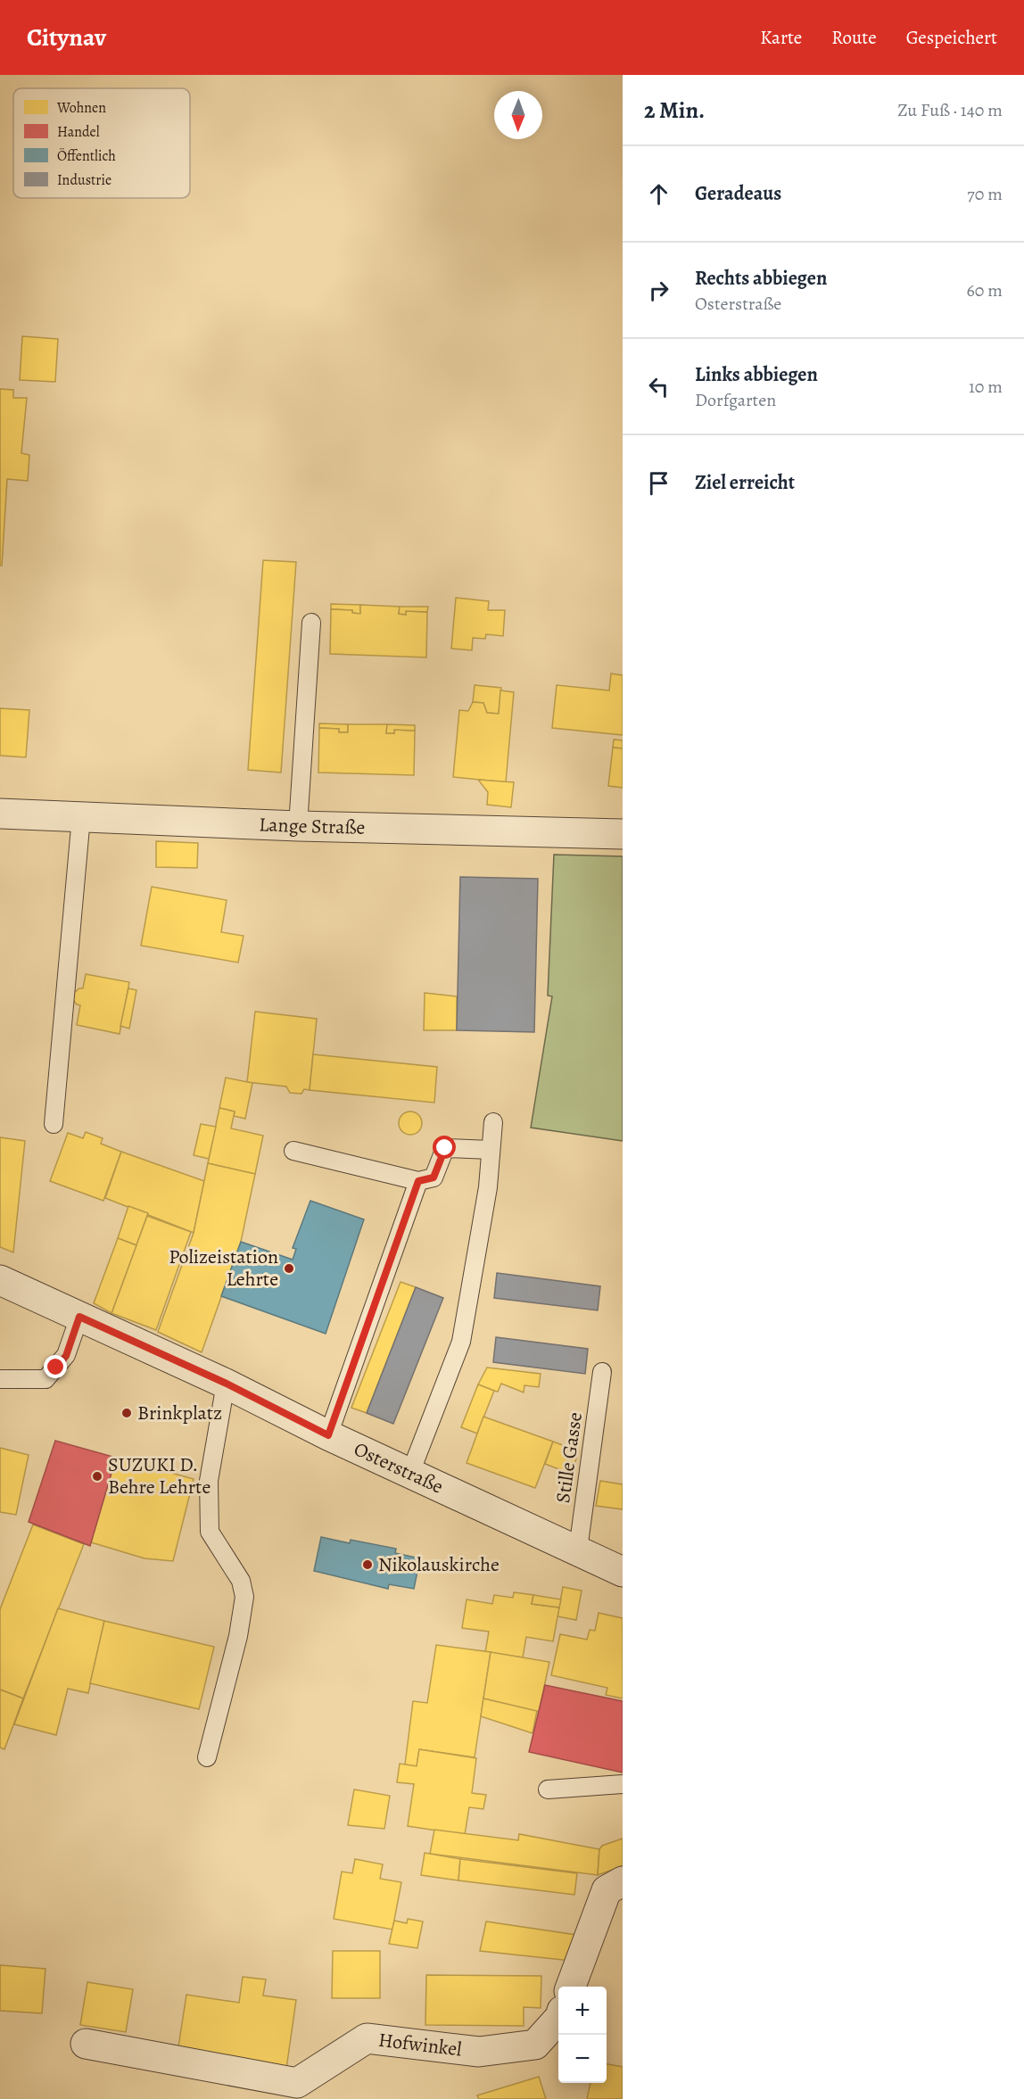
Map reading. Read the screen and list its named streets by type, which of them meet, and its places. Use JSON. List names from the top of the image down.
{
  "streets": {
    "street": ["Lange Straße", "Osterstraße", "Hofwinkel"],
    "lane": ["Stille Gasse"]
  },
  "crossings": [
    ["Stille Gasse", "Osterstraße"]
  ],
  "places": [
    "Polizeistation Lehrte",
    "Brinkplatz",
    "SUZUKI D. Behre Lehrte",
    "Nikolauskirche"
  ],
  "legend": [
    "Wohnen",
    "Handel",
    "Öffentlich",
    "Industrie"
  ],
  "north": "bottom",
  "page": {
    "header": "Citynav",
    "nav": ["Karte", "Route", "Gespeichert"],
    "heading": ["2 Min.", "Zu Fuß · 140 m"],
    "list": [
      ["Geradeaus", "70 m"],
      ["Rechts abbiegen", "Osterstraße", "60 m"],
      ["Links abbiegen", "Dorfgarten", "10 m"],
      "Ziel erreicht"
    ],
    "map_buttons": ["+", "−"]
  }
}
